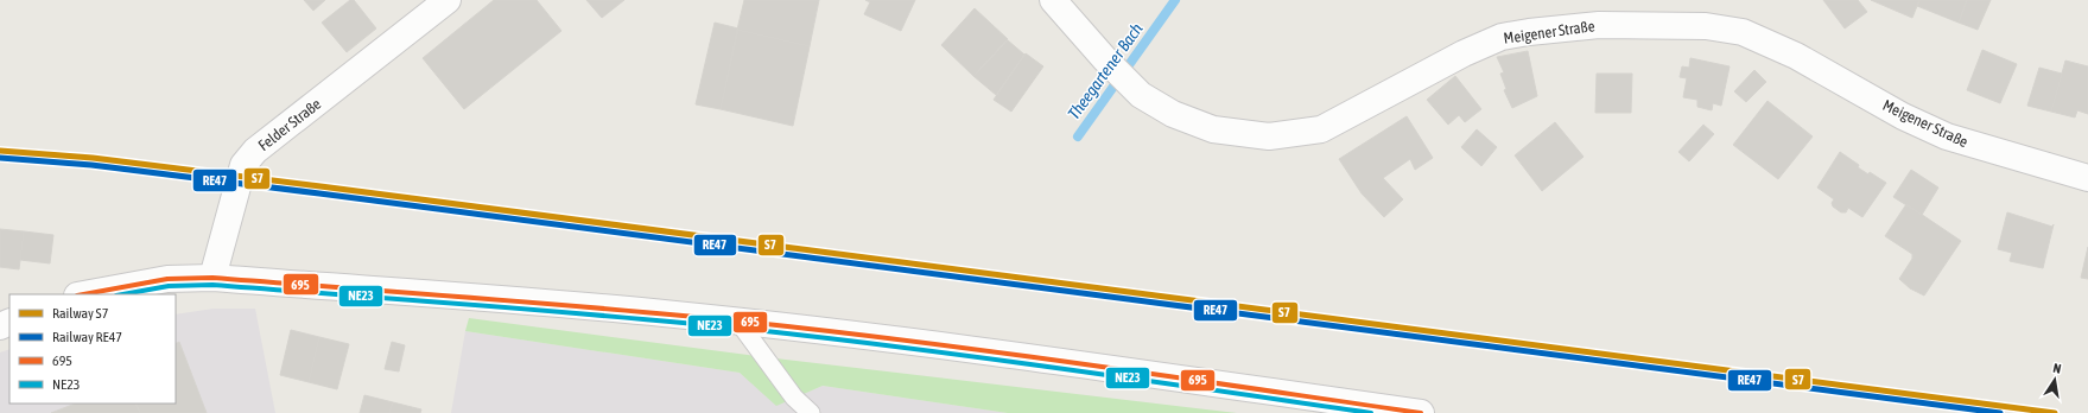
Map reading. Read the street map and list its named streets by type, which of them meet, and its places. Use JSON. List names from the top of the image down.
{
  "streets": {
    "street": ["Meigener Straße", "Felder Straße"]
  },
  "water": ["Theegartener Bach"],
  "lines": [
    "rail line S7",
    "rail line RE47",
    "transit line 695",
    "transit line NE23"
  ],
  "legend": [
    "Railway S7",
    "Railway RE47",
    "695",
    "NE23"
  ],
  "north": "top"
}
